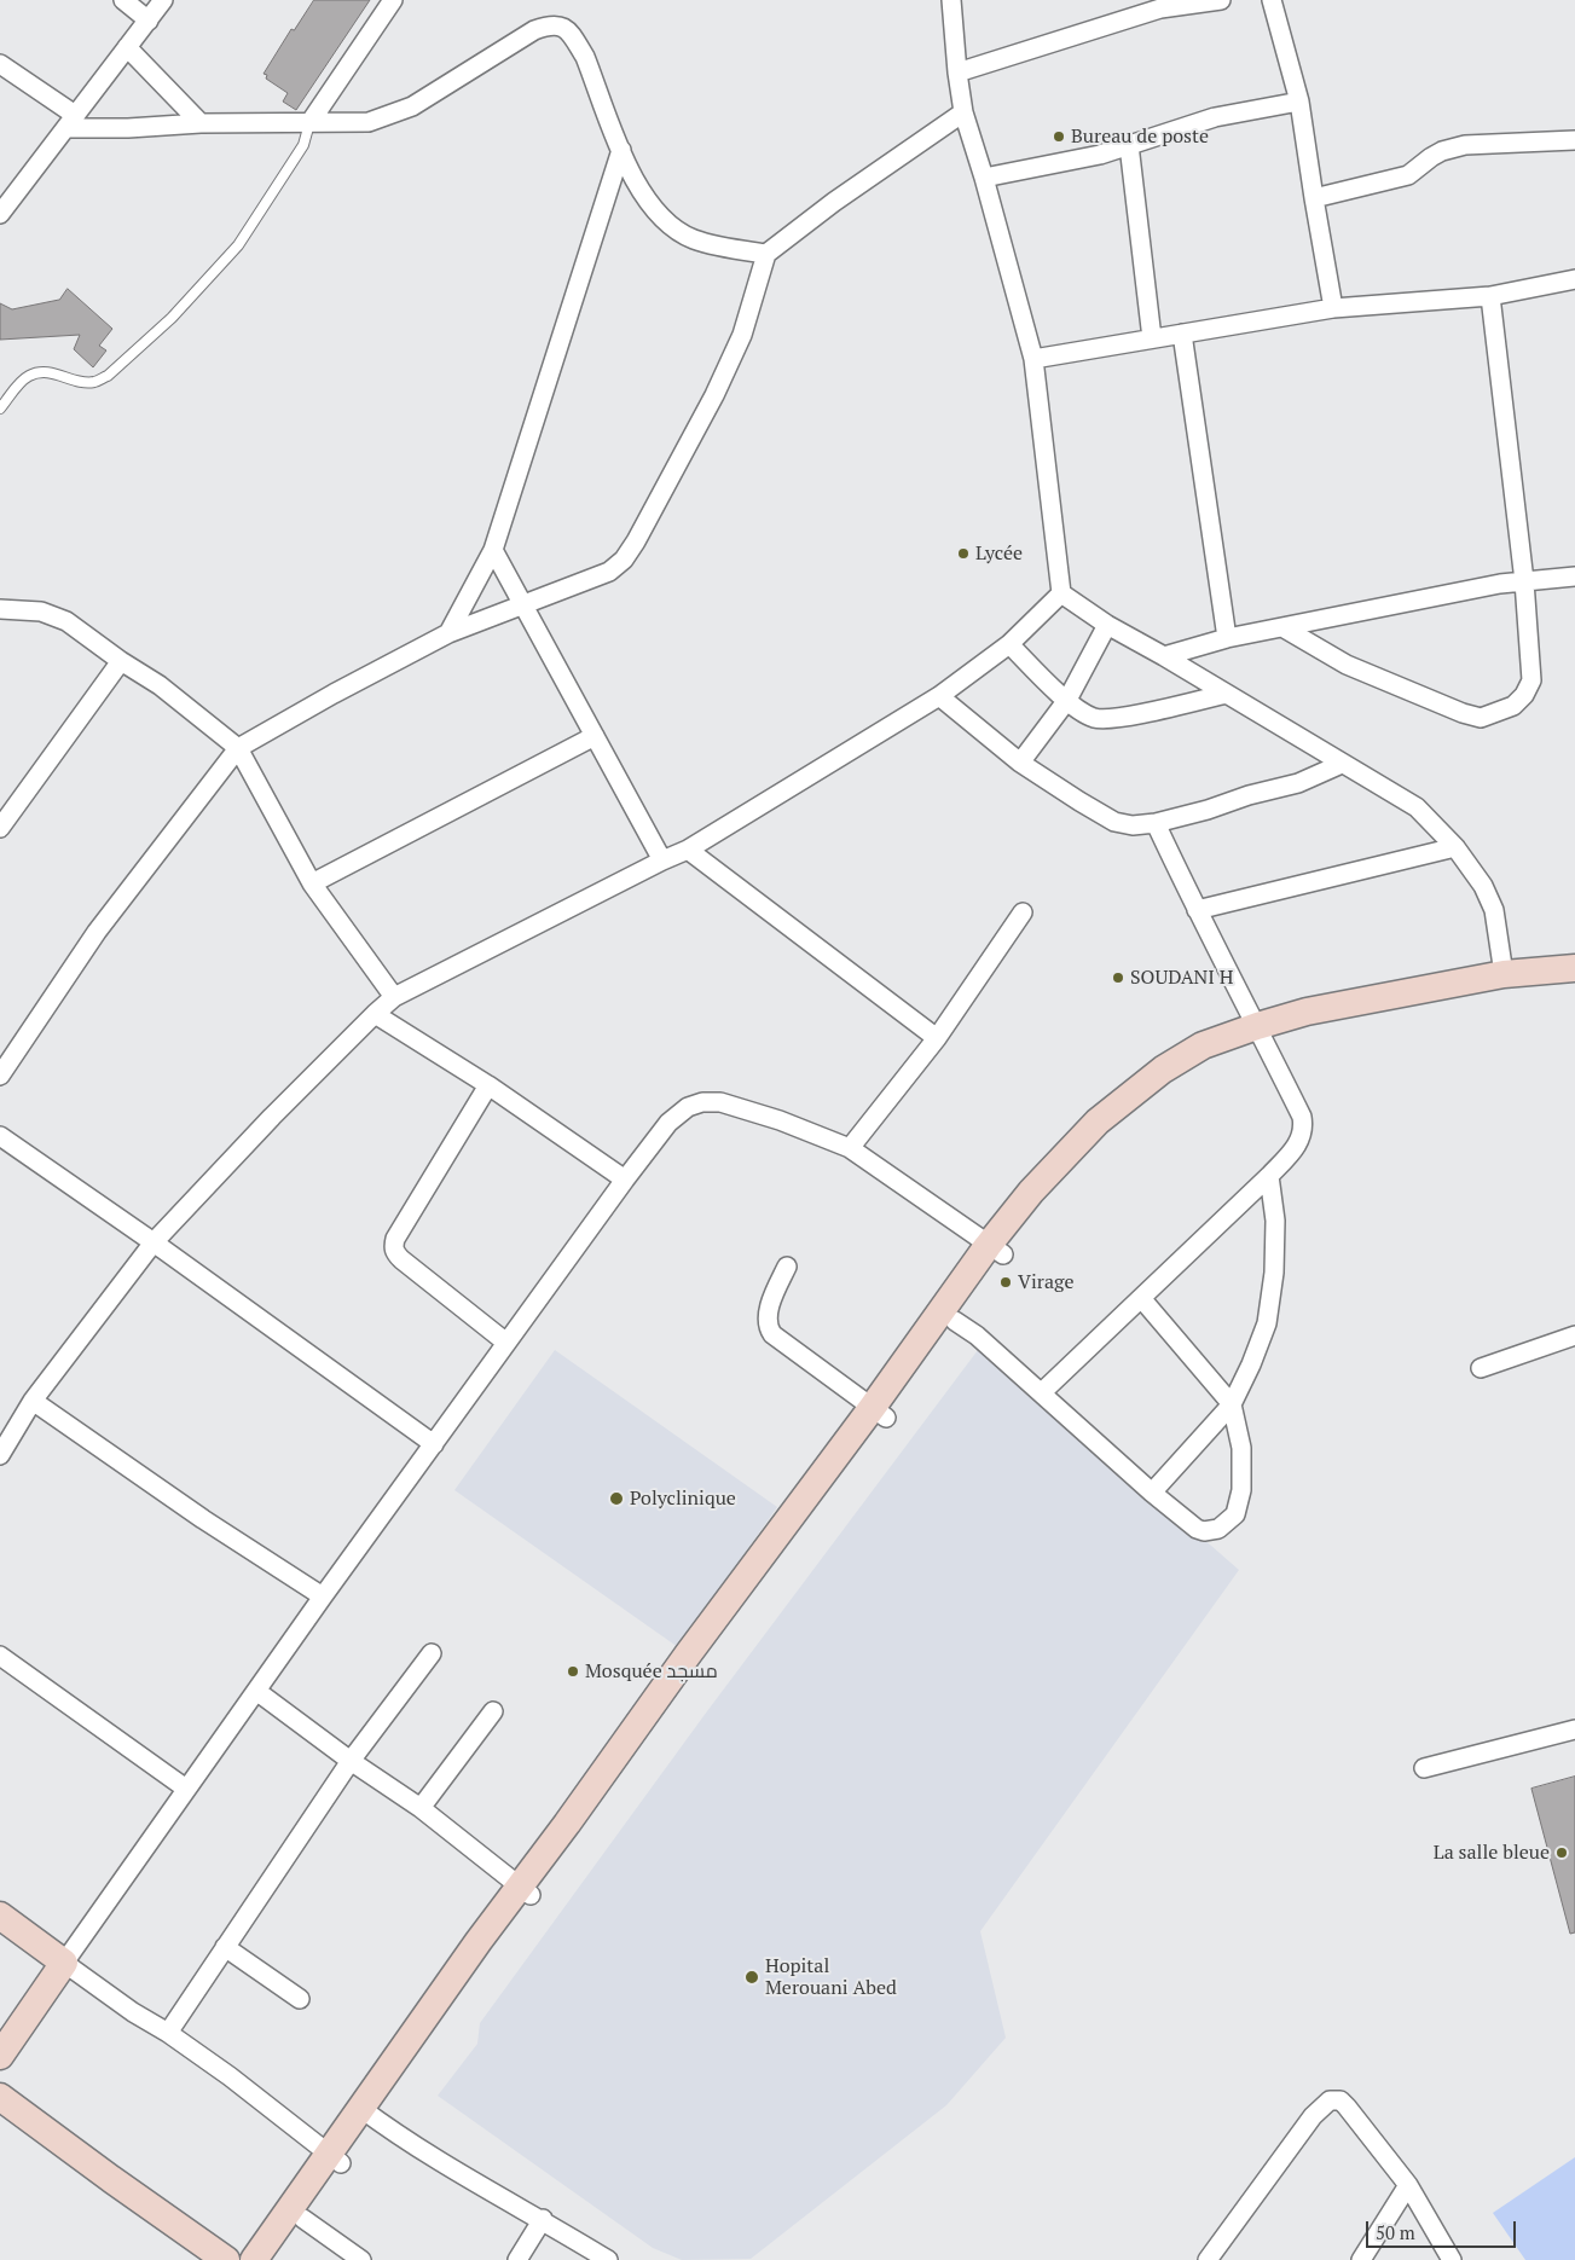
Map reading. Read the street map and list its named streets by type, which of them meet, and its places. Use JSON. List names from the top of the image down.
{
  "places": [
    "Bureau de poste",
    "Lycée",
    "SOUDANI H",
    "Virage",
    "Polyclinique",
    "Mosquée مسجد",
    "La salle bleue",
    "Hopital Merouani Abed"
  ],
  "scale_bar": "50 m"
}
